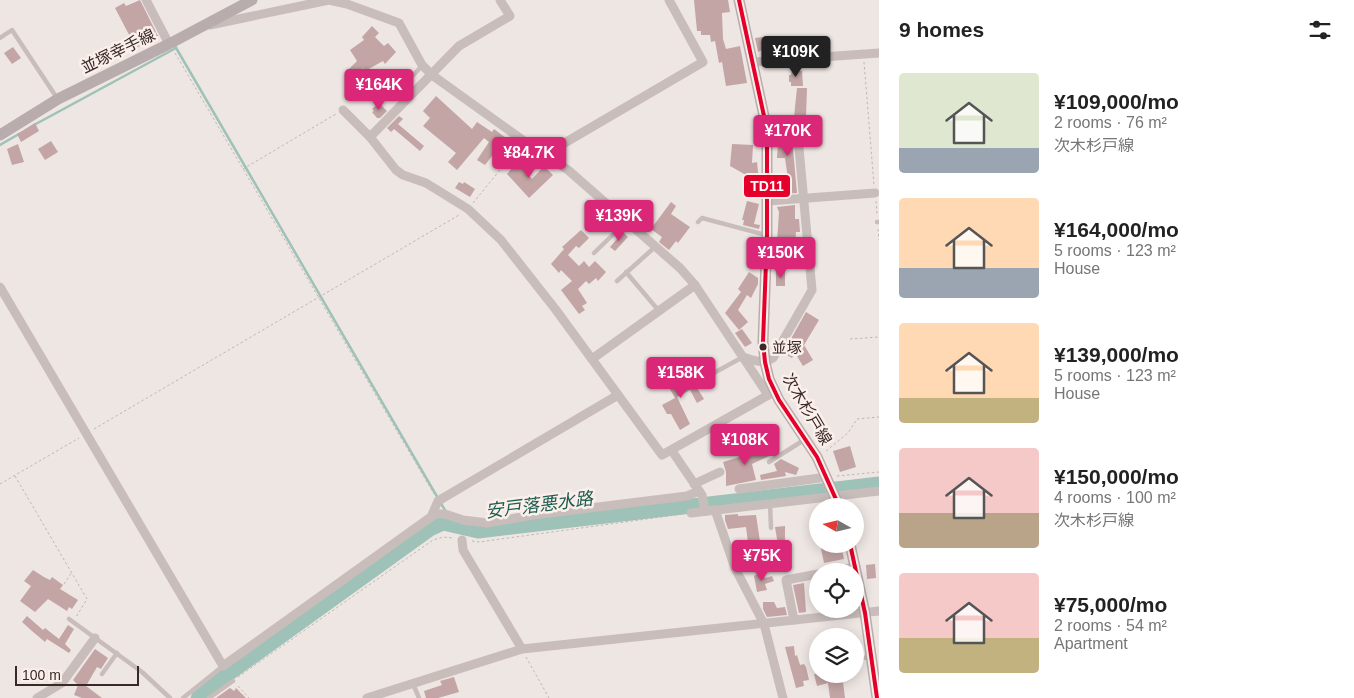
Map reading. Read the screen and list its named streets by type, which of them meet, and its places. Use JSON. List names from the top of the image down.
{
  "streets": {
    "main road": ["並塚幸手線", "次木杉戸線"]
  },
  "water": ["安戸落悪水路"],
  "places": ["並塚"],
  "lines": ["transit line TD11"],
  "scale_bar": "100 m",
  "north": "left",
  "page": {
    "heading": "9 homes",
    "price": [
      "¥109K",
      "¥164K",
      "¥170K",
      "¥84.7K",
      "¥139K",
      "¥150K",
      "¥158K",
      "¥108K",
      "¥75K"
    ],
    "list": [
      {
        "name": "¥109,000/mo",
        "note": "2 rooms · 76 m² · 次木杉戸線"
      },
      {
        "name": "¥164,000/mo",
        "note": "5 rooms · 123 m² · House"
      },
      {
        "name": "¥139,000/mo",
        "note": "5 rooms · 123 m² · House"
      },
      {
        "name": "¥150,000/mo",
        "note": "4 rooms · 100 m² · 次木杉戸線"
      },
      {
        "name": "¥75,000/mo",
        "note": "2 rooms · 54 m² · Apartment"
      }
    ],
    "scale": "100 m"
  }
}
